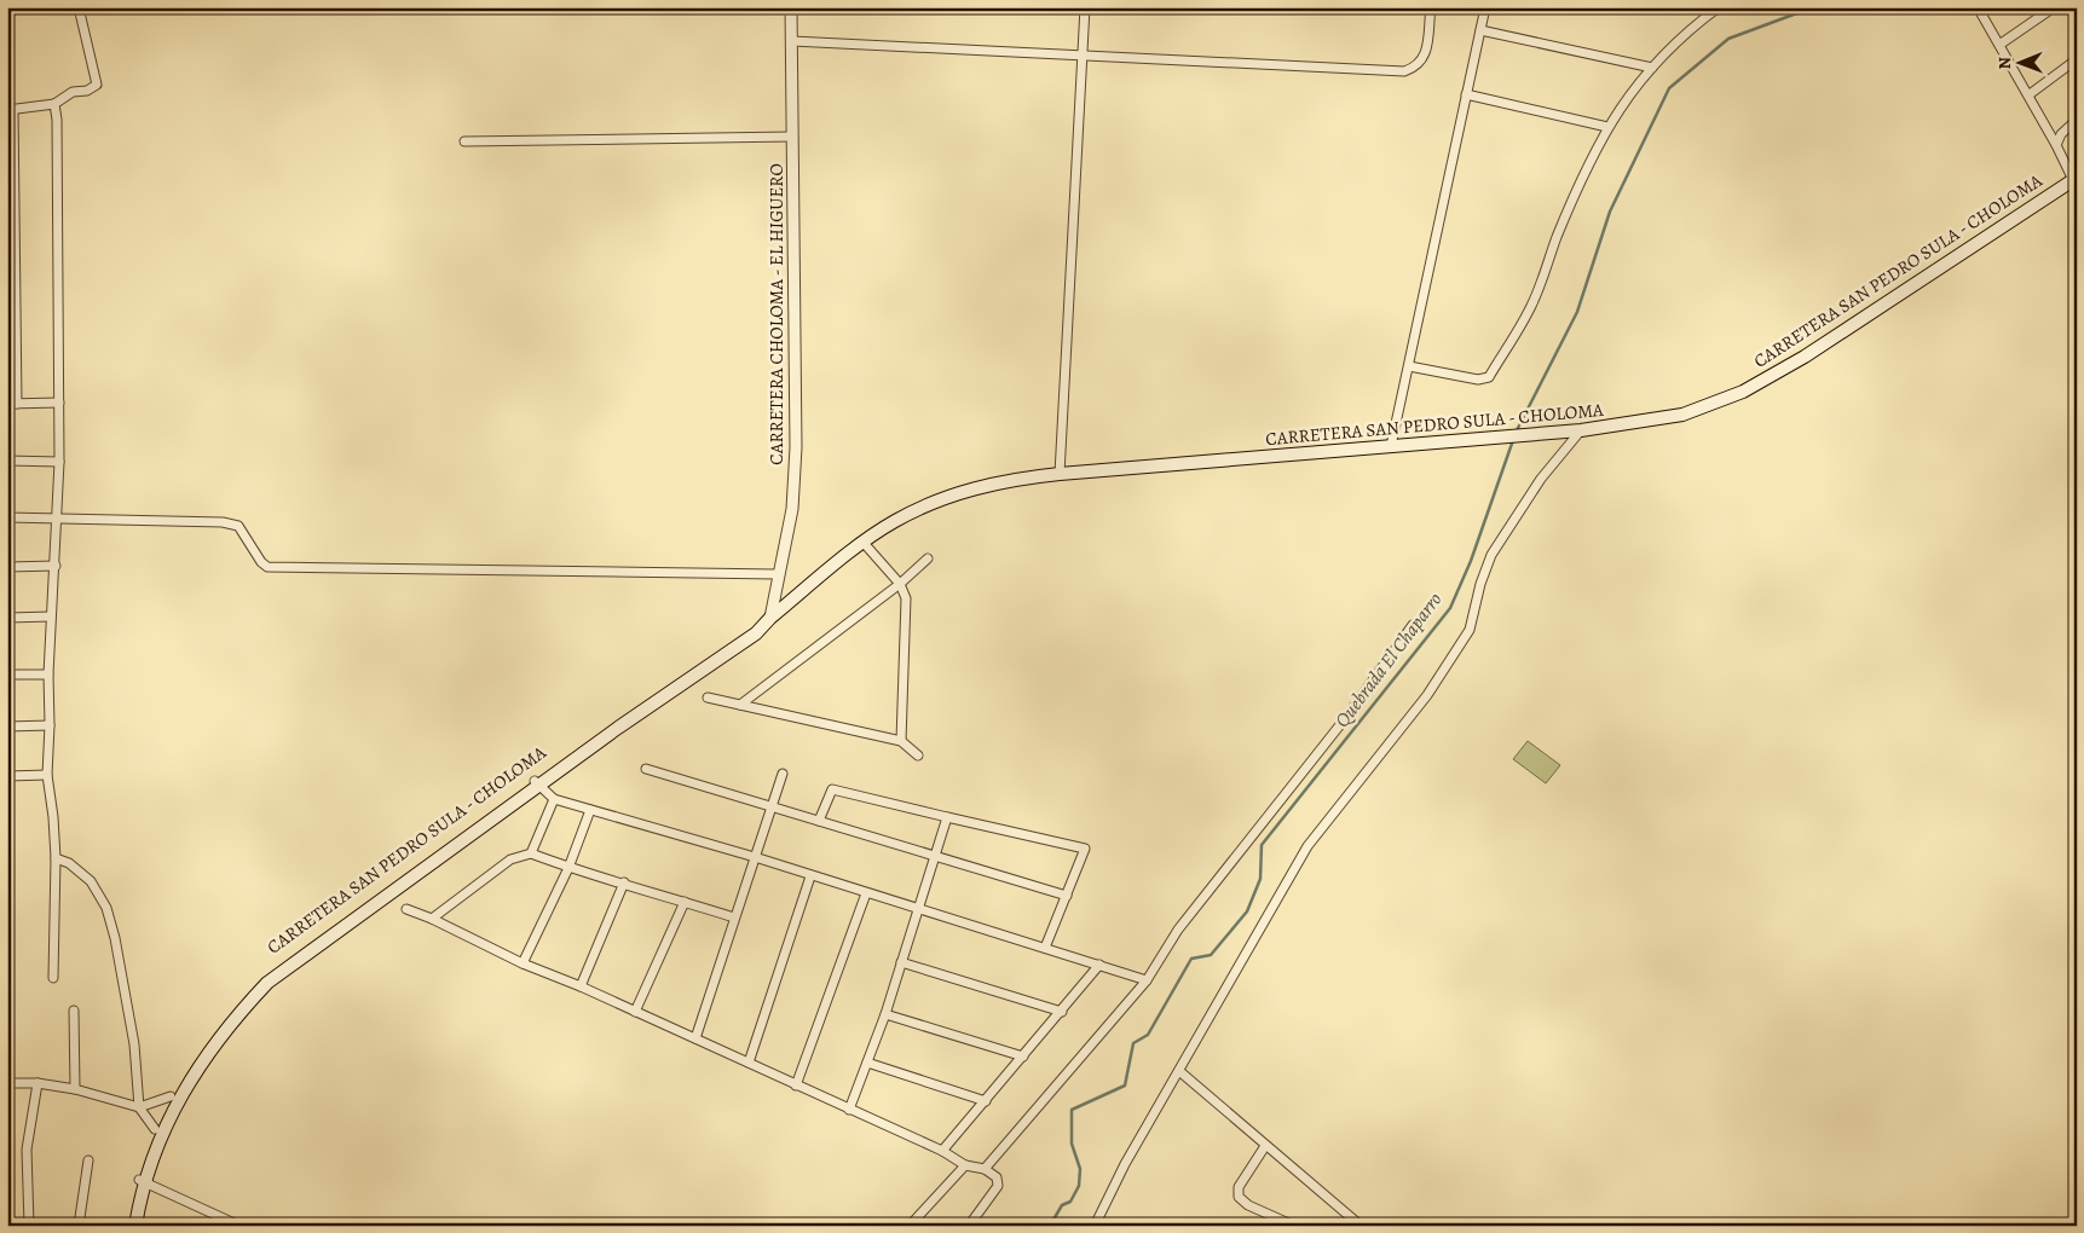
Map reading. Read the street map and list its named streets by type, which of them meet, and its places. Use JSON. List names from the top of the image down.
{
  "streets": {
    "main road": ["CARRETERA SAN PEDRO SULA - CHOLOMA"],
    "street": ["CARRETERA CHOLOMA - EL HIGUERO"]
  },
  "crossings": [
    ["CARRETERA SAN PEDRO SULA - CHOLOMA", "CARRETERA CHOLOMA - EL HIGUERO"]
  ],
  "water": ["Quebrada El Chaparro"],
  "north": "left"
}
